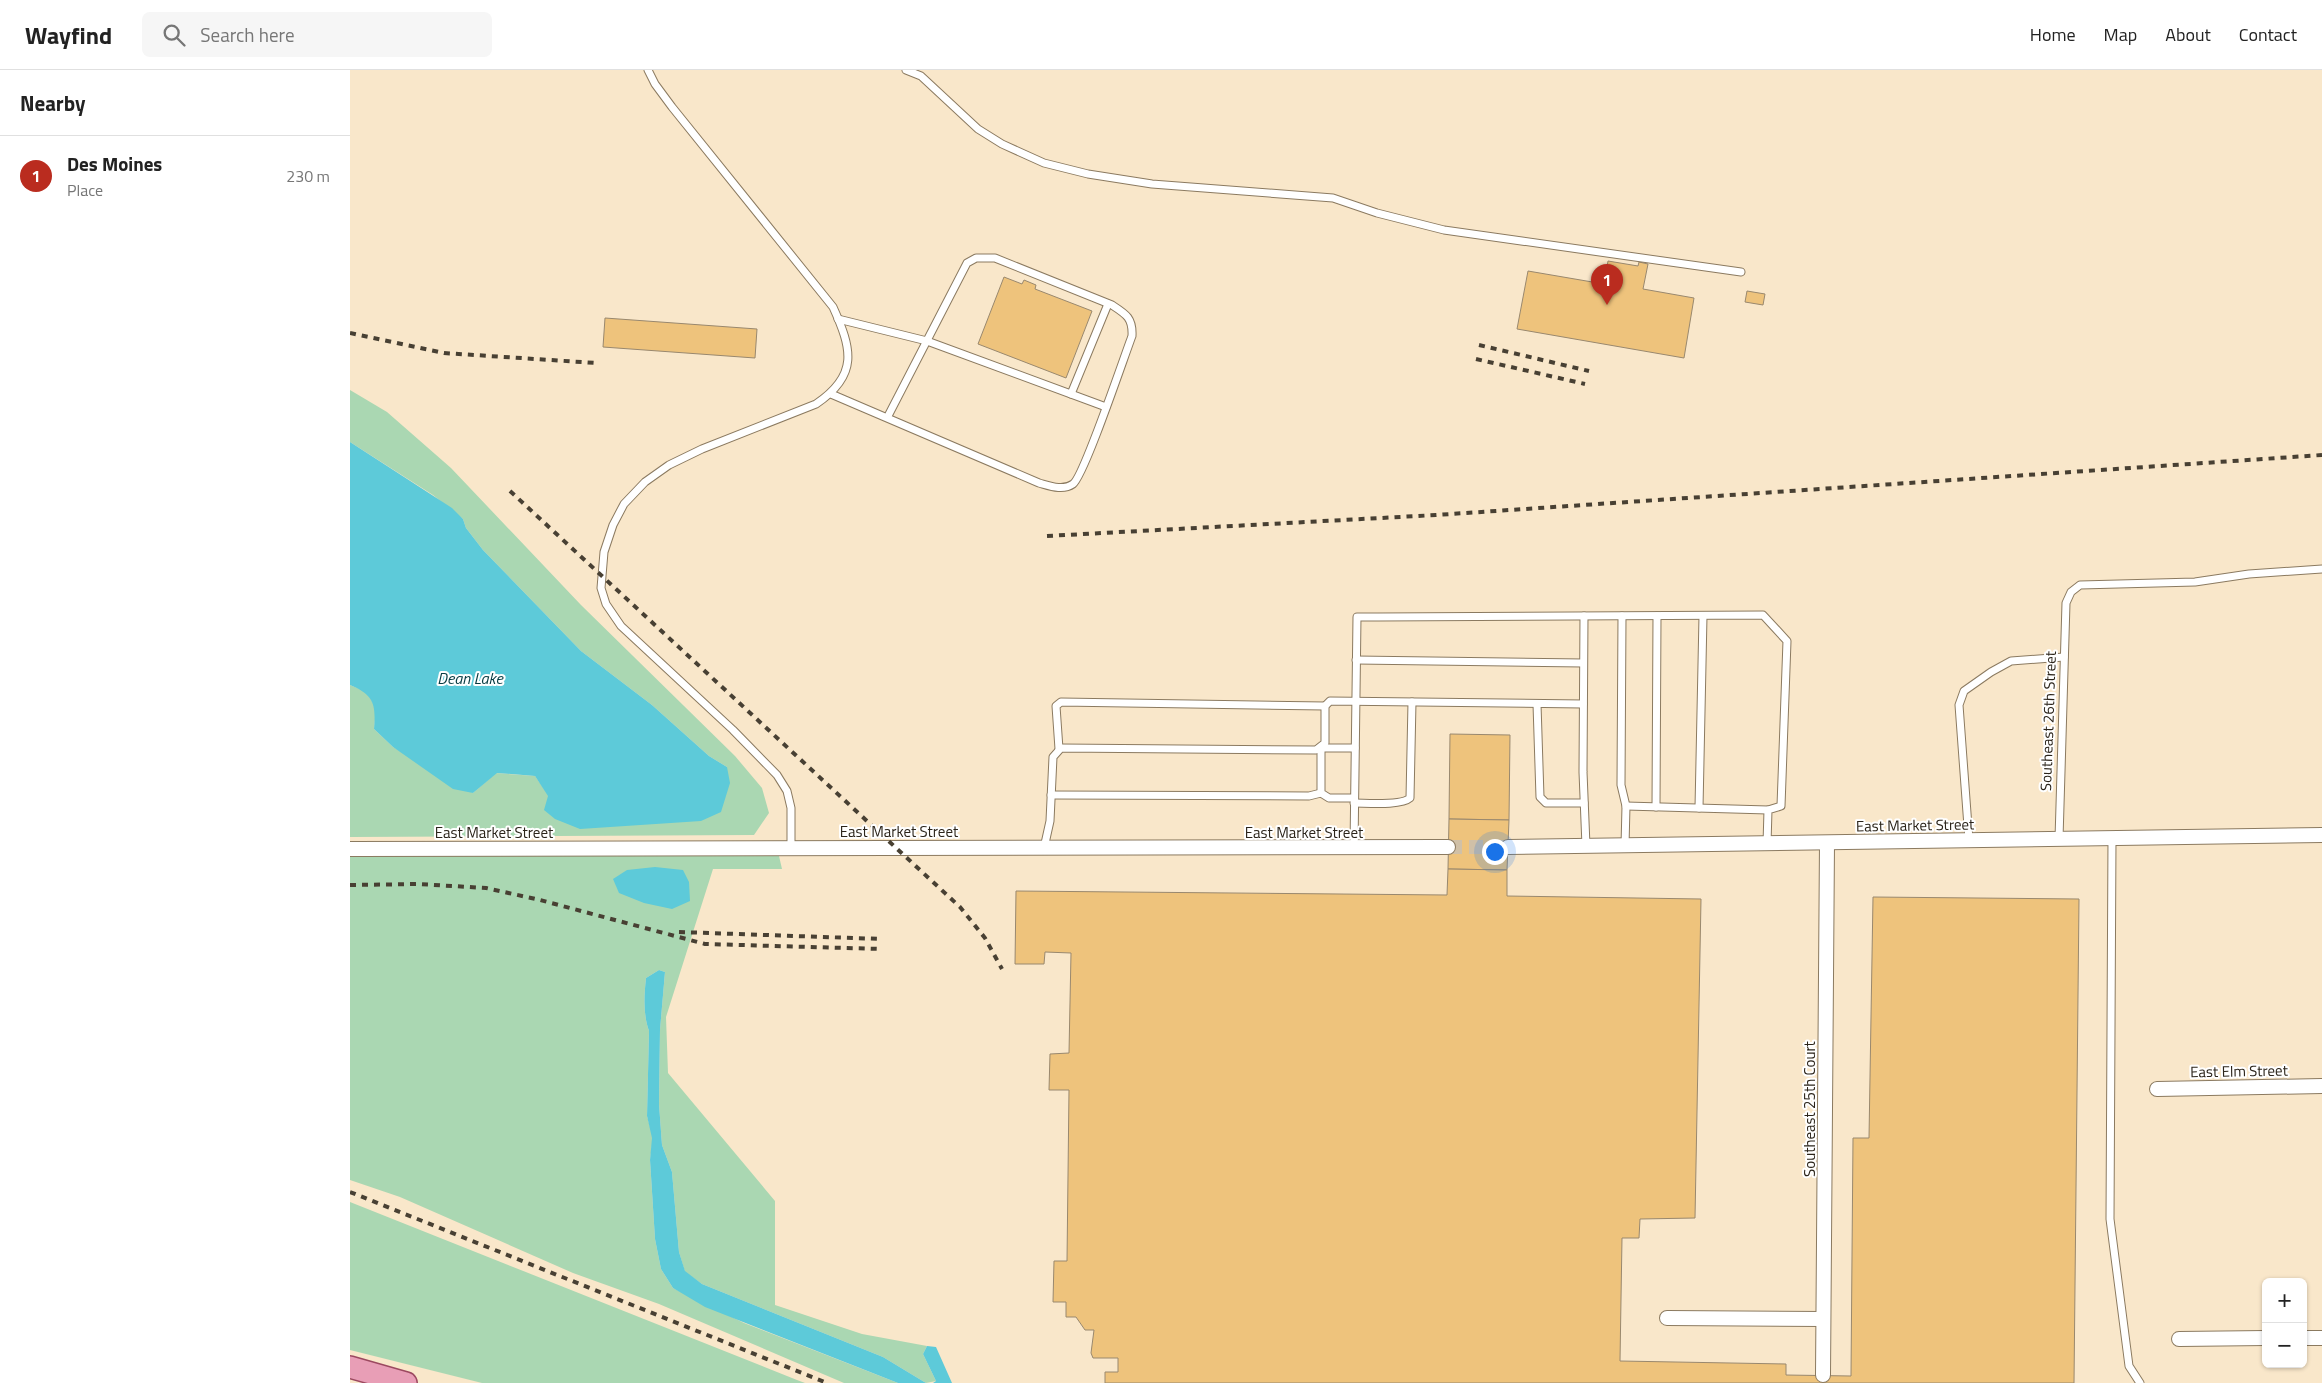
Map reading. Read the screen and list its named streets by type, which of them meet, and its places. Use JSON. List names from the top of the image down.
{
  "streets": {
    "street": ["East Market Street", "East Elm Street", "Southeast 25th Court"],
    "lane": ["Southeast 26th Street"]
  },
  "crossings": [
    ["Southeast 26th Street", "East Market Street"],
    ["East Market Street", "Southeast 25th Court"]
  ],
  "water": ["Dean Lake"],
  "page": {
    "header": "Wayfind",
    "search": "Search here",
    "nav": [
      "Home",
      "Map",
      "About",
      "Contact"
    ],
    "heading": "Nearby",
    "list": [
      {
        "mark": "1",
        "name": "Des Moines",
        "note": "Place",
        "value": "230 m"
      }
    ],
    "pins": "1",
    "map_buttons": ["+", "−"]
  }
}
